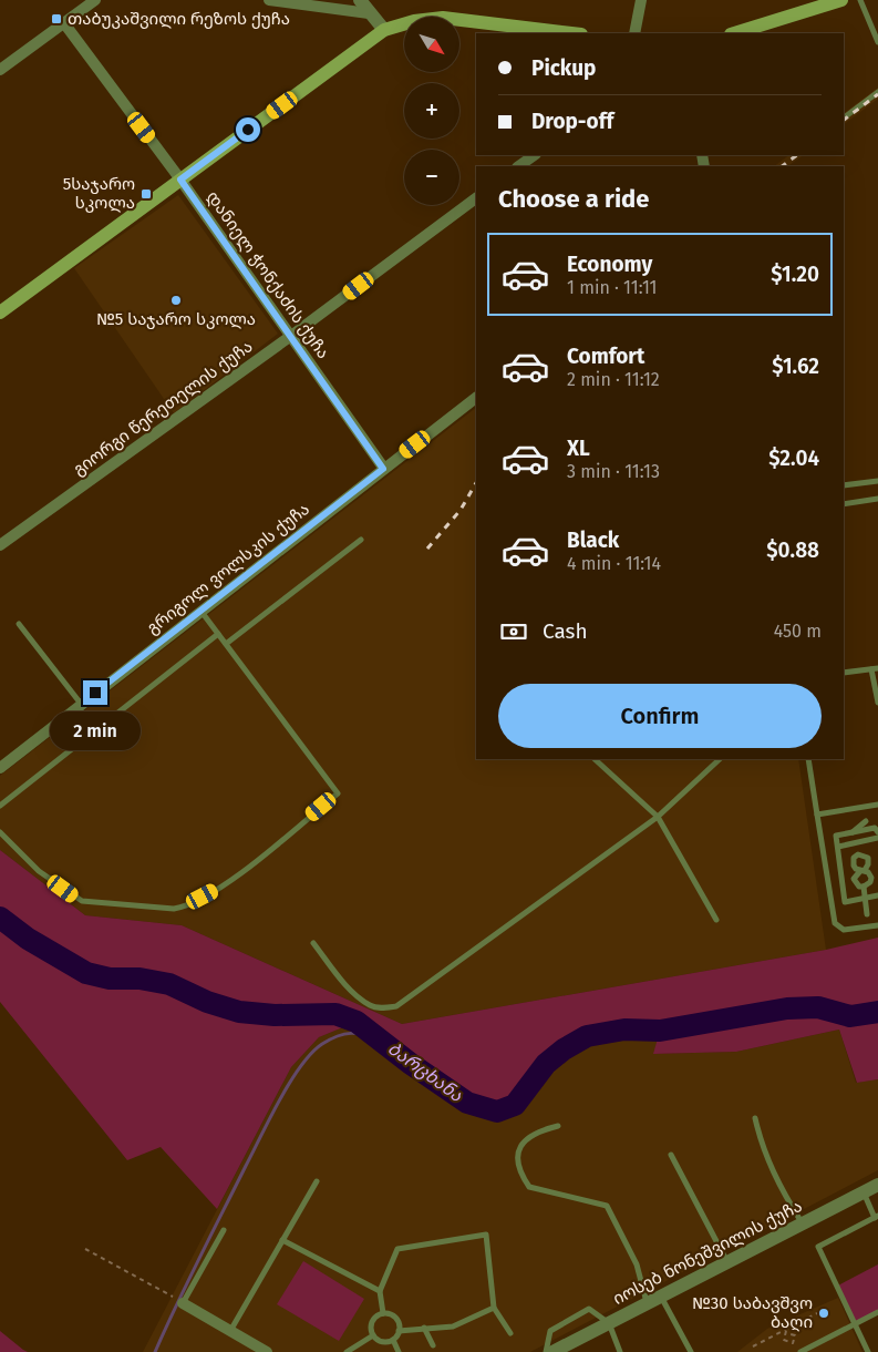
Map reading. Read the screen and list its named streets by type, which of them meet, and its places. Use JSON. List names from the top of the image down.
{
  "streets": {
    "street": [
      "დანიელ ჭონქაძის ქუჩა",
      "გიორგი წერეთელის ქუჩა",
      "გრიგოლ ვოლსკის ქუჩა",
      "იოსებ ნონეშვილის ქუჩა"
    ]
  },
  "crossings": [
    ["დანიელ ჭონქაძის ქუჩა", "გიორგი წერეთელის ქუჩა"],
    ["დანიელ ჭონქაძის ქუჩა", "გრიგოლ ვოლსკის ქუჩა"]
  ],
  "water": ["ბარცხანა"],
  "places": {
    "transit": ["თაბუკაშვილი რეზოს ქუჩა", "5საჯარო სკოლა"],
    "other": ["№5 საჯარო სკოლა", "№30 საბავშვო ბაღი"]
  },
  "north": "bottom right",
  "page": {
    "map_buttons": ["+", "−"],
    "banner": ["Pickup", "Drop-off"],
    "heading": "Choose a ride",
    "list": [
      {
        "name": "Economy",
        "note": "1 min · 11:11",
        "value": "$1.20"
      },
      {
        "name": "Comfort",
        "note": "2 min · 11:12",
        "value": "$1.62"
      },
      {
        "name": "XL",
        "note": "3 min · 11:13",
        "value": "$2.04"
      },
      {
        "name": "Black",
        "note": "4 min · 11:14",
        "value": "$0.88"
      }
    ],
    "pay": ["Cash", "450 m"],
    "buttons": "Confirm",
    "bubble": "2 min"
  }
}
